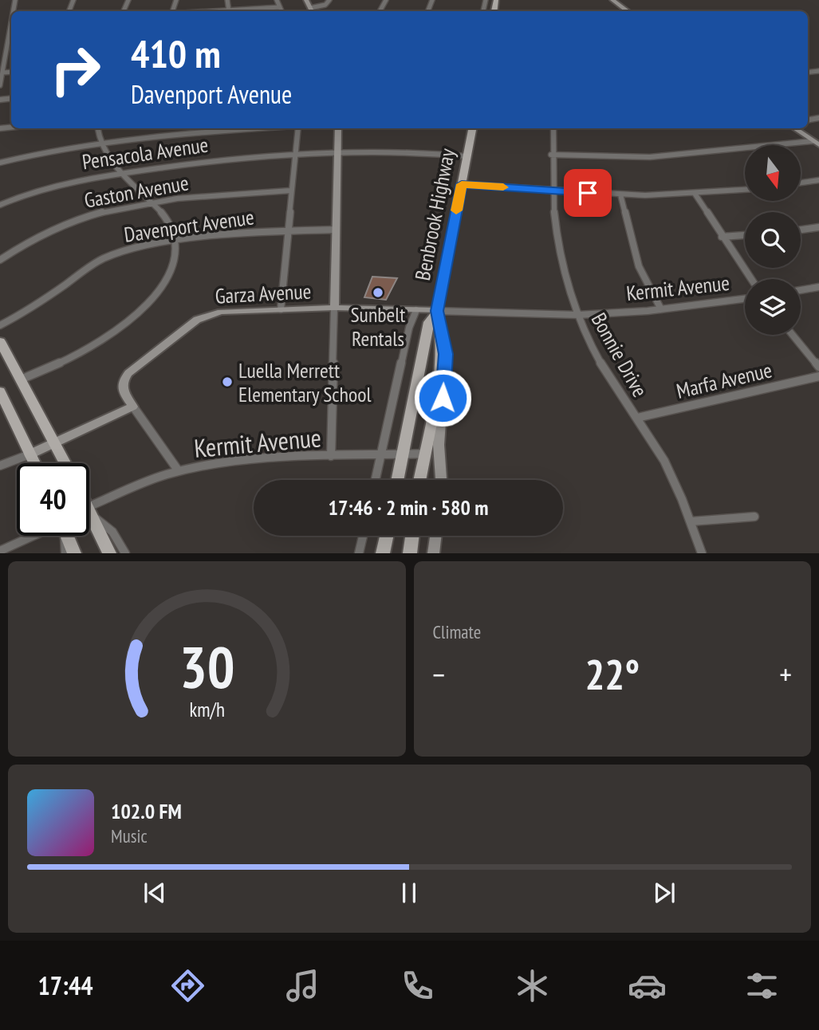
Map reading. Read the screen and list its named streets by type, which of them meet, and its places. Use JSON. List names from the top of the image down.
{
  "streets": {
    "main road": ["Benbrook Highway"],
    "street": [
      "Pensacola Avenue",
      "Gaston Avenue",
      "Davenport Avenue",
      "Kermit Avenue",
      "Garza Avenue",
      "Bonnie Drive",
      "Marfa Avenue"
    ]
  },
  "crossings": [
    ["Pensacola Avenue", "Benbrook Highway"],
    ["Benbrook Highway", "Kermit Avenue"],
    ["Benbrook Highway", "Garza Avenue"],
    ["Kermit Avenue", "Garza Avenue"],
    ["Kermit Avenue", "Bonnie Drive"],
    ["Bonnie Drive", "Marfa Avenue"]
  ],
  "places": ["Sunbelt Rentals", "Luella Merrett Elementary School"],
  "north": "bottom",
  "page": {
    "turn": ["410 m", "Davenport Avenue"],
    "limit": "40",
    "trip": "17:46 · 2 min · 580 m",
    "tile": "Climate",
    "heat": ["−", "22°", "+"],
    "song": ["102.0 FM", "Music"],
    "tabs": "17:44",
    "gauge": ["30", "km/h"]
  }
}
